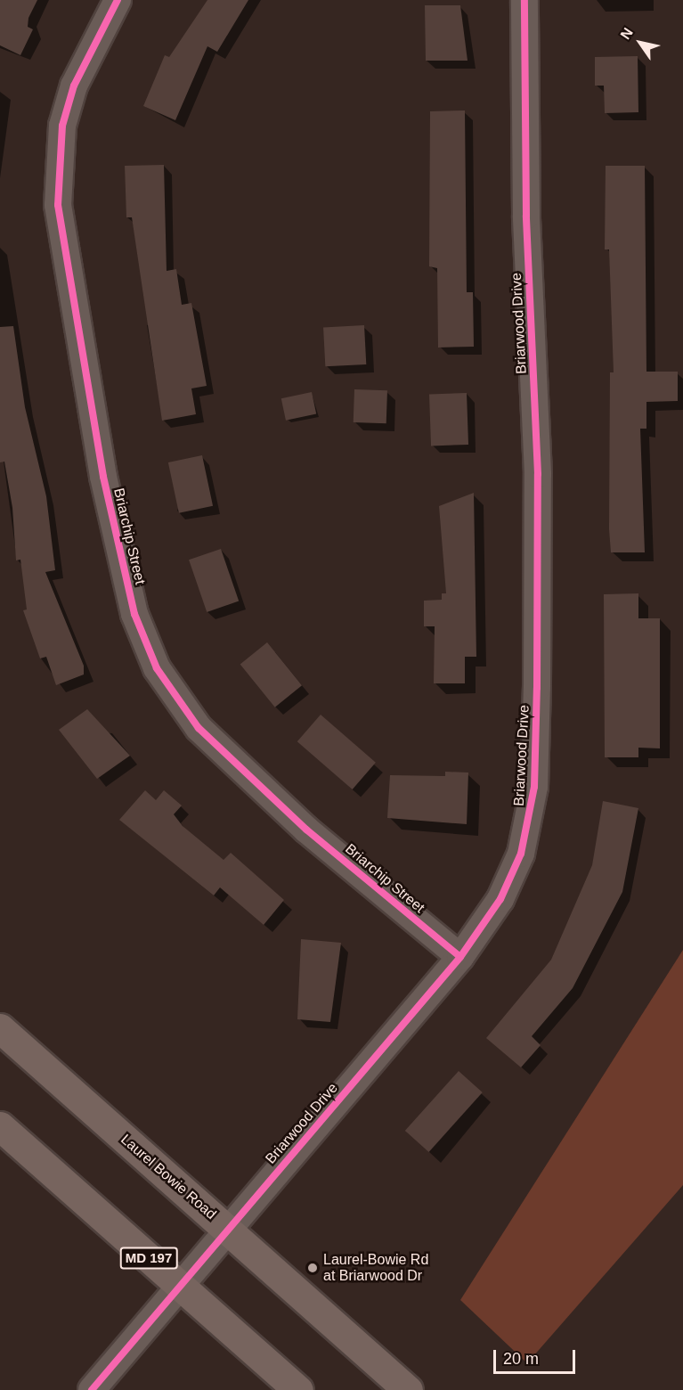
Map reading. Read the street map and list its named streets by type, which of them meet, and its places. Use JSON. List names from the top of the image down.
{
  "streets": {
    "main road": ["Laurel Bowie Road", "MD 197"],
    "street": ["Briarwood Drive", "Briarchip Street"]
  },
  "crossings": [
    ["Briarwood Drive", "Briarchip Street"],
    ["Briarwood Drive", "Laurel Bowie Road"],
    ["Briarwood Drive", "MD 197"]
  ],
  "places": ["Laurel-Bowie Rd at Briarwood Dr"],
  "scale_bar": "20 m",
  "north": "top left"
}
